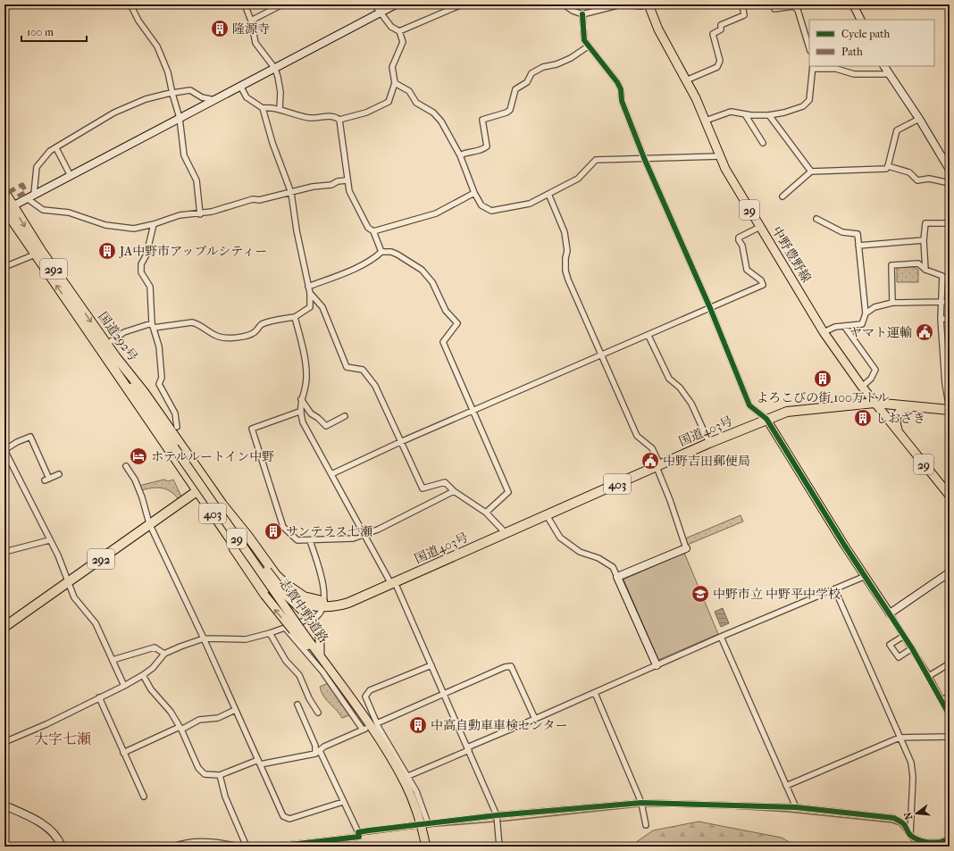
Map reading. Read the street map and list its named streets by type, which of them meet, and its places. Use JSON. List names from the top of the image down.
{
  "streets": {
    "highway": [
      "292",
      "国道292号",
      "国道403号",
      "403"
    ],
    "main road": ["29", "中野豊野線", "志賀中野道路"]
  },
  "crossings": [
    ["29", "国道403号"],
    ["29", "志賀中野道路"],
    ["中野豊野線", "国道403号"],
    ["292", "国道292号"],
    ["292", "国道403号"],
    ["国道292号", "国道403号"],
    ["国道292号", "志賀中野道路"]
  ],
  "districts": ["大字七瀬"],
  "places": {
    "building": [
      "隆源寺",
      "JA中野市アップルシティー",
      "よろこびの街 100万ドル",
      "しおざき",
      "サンテラス七瀬",
      "中高自動車車検センター"
    ],
    "public building": ["ヤマト運輸", "中野吉田郵便局"],
    "hotel": ["ホテルルートイン中野"],
    "school or university": ["中野市立 中野平中学校"]
  },
  "legend": ["Cycle path", "Path"],
  "scale_bar": "100 m",
  "north": "left"
}
